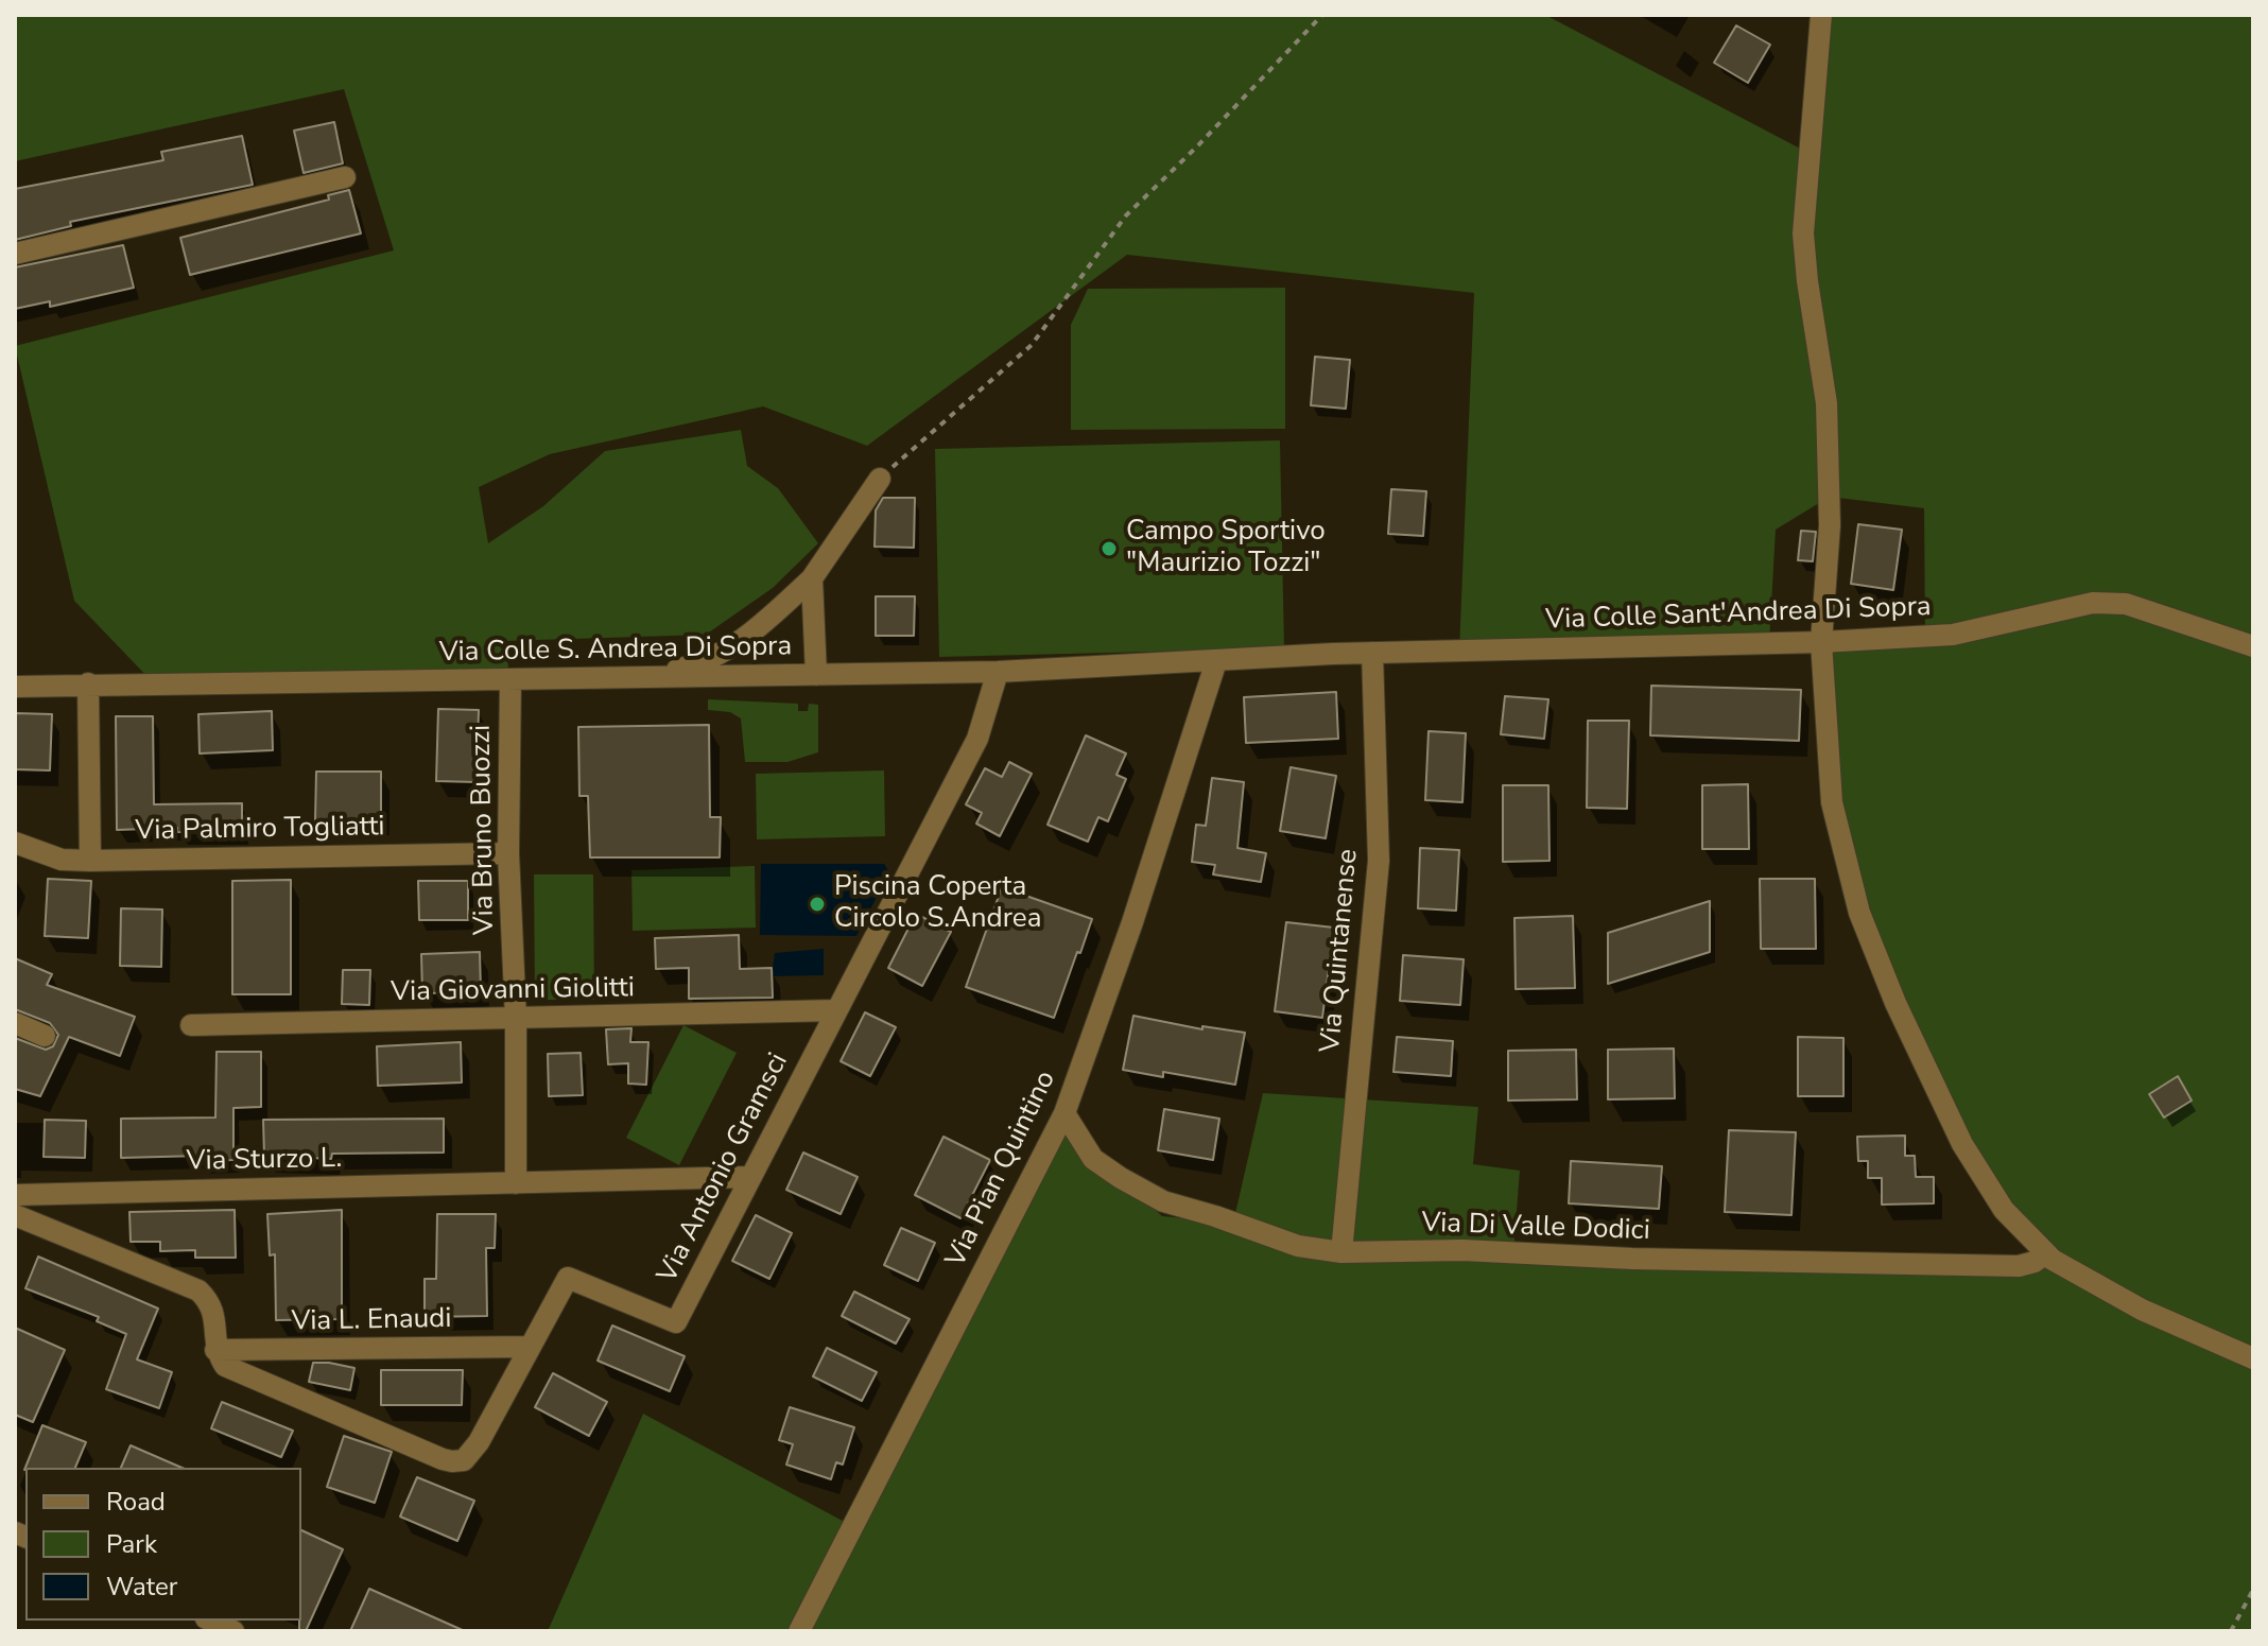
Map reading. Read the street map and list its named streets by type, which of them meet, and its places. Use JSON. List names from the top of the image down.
{
  "streets": {
    "street": [
      "Via Colle Sant'Andrea Di Sopra",
      "Via Colle S. Andrea Di Sopra",
      "Via Palmiro Togliatti",
      "Via Bruno Buozzi",
      "Via Quintanense",
      "Via Giovanni Giolitti",
      "Via Sturzo L.",
      "Via Antonio Gramsci",
      "Via Pian Quintino",
      "Via Di Valle Dodici",
      "Via L. Enaudi"
    ]
  },
  "crossings": [
    ["Via Colle Sant'Andrea Di Sopra", "Via Colle S. Andrea Di Sopra"],
    ["Via Colle Sant'Andrea Di Sopra", "Via Quintanense"],
    ["Via Colle Sant'Andrea Di Sopra", "Via Pian Quintino"],
    ["Via Colle S. Andrea Di Sopra", "Via Bruno Buozzi"],
    ["Via Colle S. Andrea Di Sopra", "Via Antonio Gramsci"],
    ["Via Colle S. Andrea Di Sopra", "Via Pian Quintino"],
    ["Via Palmiro Togliatti", "Via Bruno Buozzi"],
    ["Via Bruno Buozzi", "Via Giovanni Giolitti"],
    ["Via Bruno Buozzi", "Via Sturzo L."],
    ["Via Quintanense", "Via Di Valle Dodici"],
    ["Via Giovanni Giolitti", "Via Antonio Gramsci"],
    ["Via Sturzo L.", "Via Antonio Gramsci"],
    ["Via Antonio Gramsci", "Via L. Enaudi"],
    ["Via Pian Quintino", "Via Di Valle Dodici"]
  ],
  "places": ["Campo Sportivo \"Maurizio Tozzi\"", "Piscina Coperta Circolo S.Andrea"],
  "legend": ["Road", "Park", "Water"]
}
